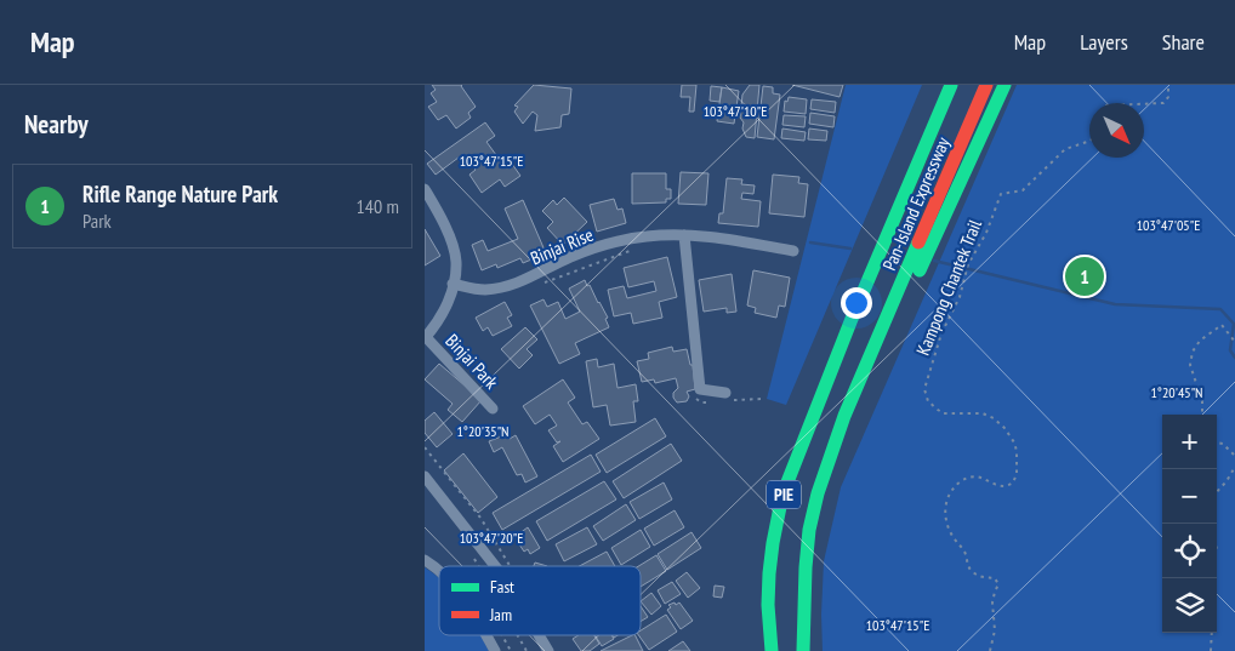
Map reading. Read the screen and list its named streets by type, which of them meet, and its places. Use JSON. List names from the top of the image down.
{
  "streets": {
    "highway": ["Pan-Island Expressway", "PIE"],
    "street": ["Binjai Rise", "Binjai Park"],
    "path": ["Kampong Chantek Trail"]
  },
  "crossings": [
    ["Binjai Rise", "Binjai Park"]
  ],
  "legend": ["Fast", "Jam"],
  "north": "bottom right",
  "page": {
    "header": "Map",
    "nav": ["Map", "Layers", "Share"],
    "heading": "Nearby",
    "list": [
      {
        "mark": "1",
        "name": "Rifle Range Nature Park",
        "note": "Park",
        "value": "140 m"
      }
    ],
    "pins": "1",
    "map_buttons": ["+", "−"]
  },
  "coordinates": [
    "103°47'10\"E",
    "103°47'15\"E",
    "103°47'05\"E",
    "1°20'45\"N",
    "1°20'35\"N",
    "103°47'20\"E"
  ]
}
